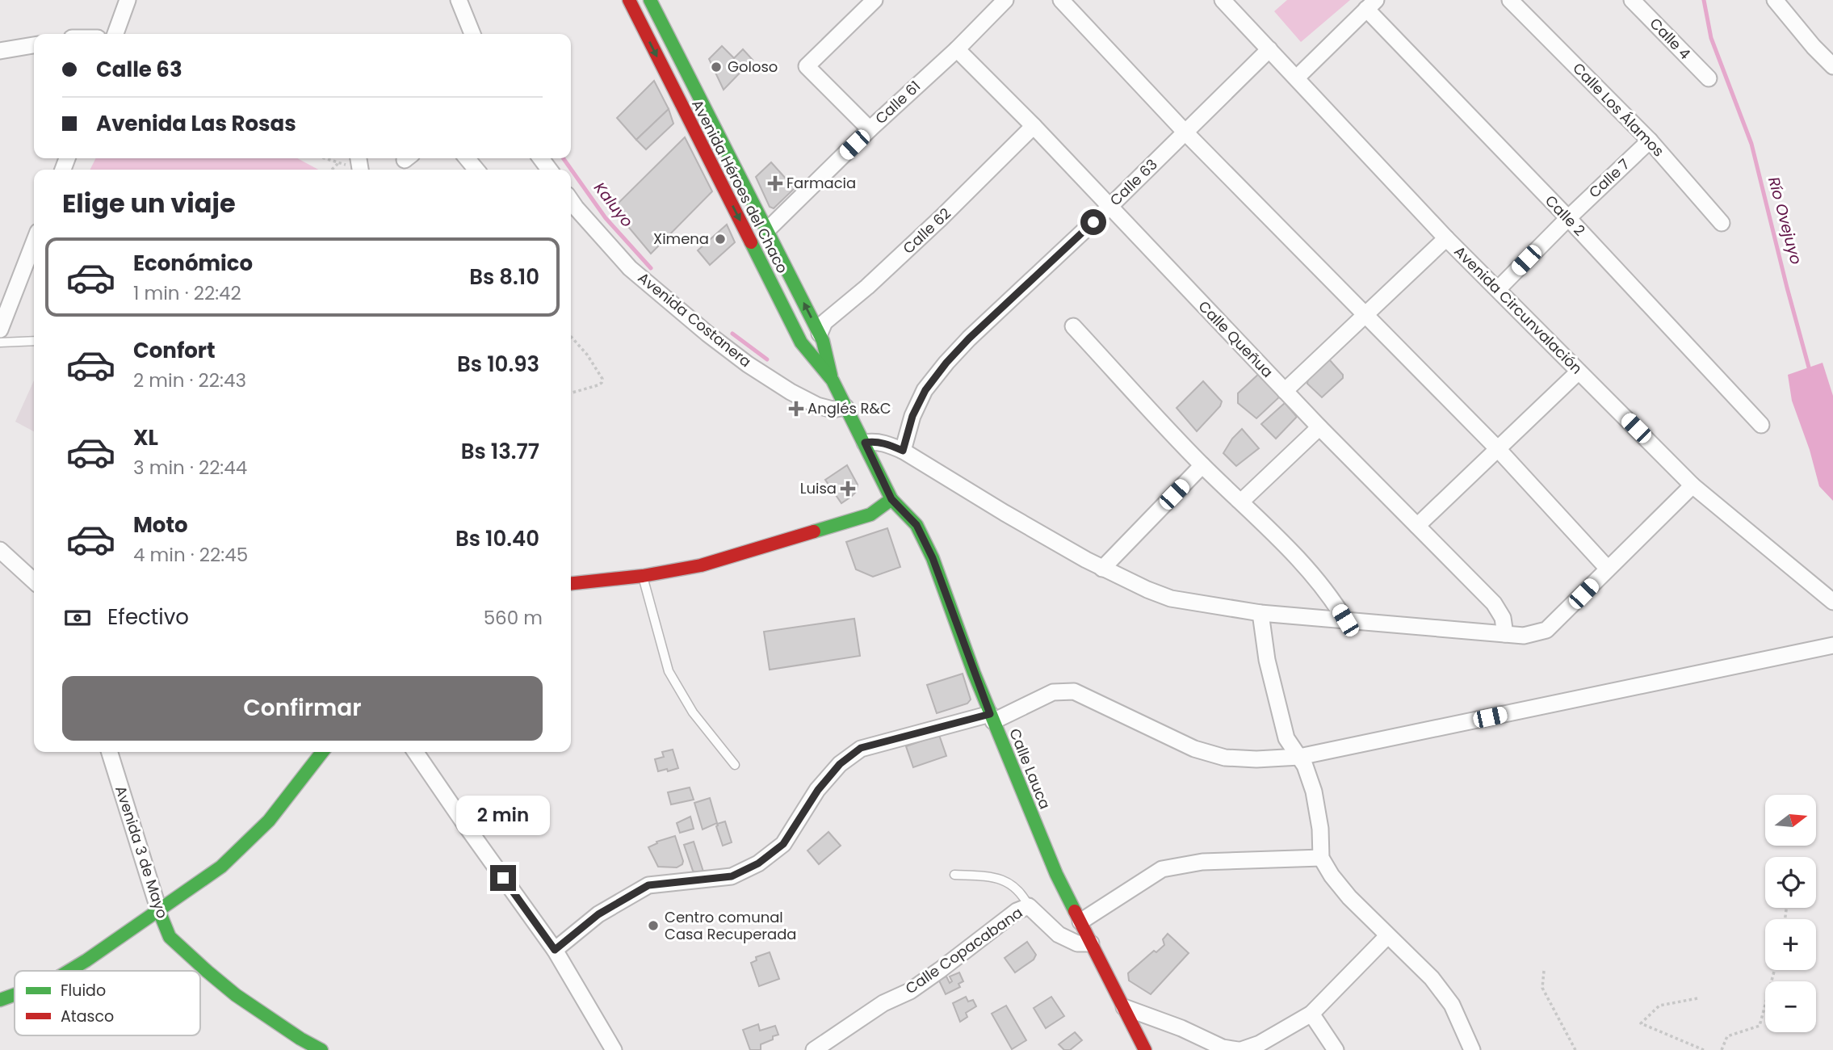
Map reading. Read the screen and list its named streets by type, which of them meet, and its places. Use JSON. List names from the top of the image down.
{
  "streets": {
    "main road": ["Avenida Héroes del Chaco", "Calle Lauca", "Avenida 3 de Mayo"],
    "street": [
      "Calle 4",
      "Calle 61",
      "Calle Los Álamos",
      "Calle 7",
      "Calle 63",
      "Calle 2",
      "Calle 62",
      "Avenida Circunvalación",
      "Avenida Costanera",
      "Calle Queñua",
      "Calle Copacabana"
    ]
  },
  "crossings": [
    ["Calle 61", "Avenida Héroes del Chaco"],
    ["Calle 61", "Calle Queñua"],
    ["Calle Los Álamos", "Calle 7"],
    ["Calle 7", "Calle 2"],
    ["Calle 7", "Avenida Circunvalación"],
    ["Calle 63", "Avenida Circunvalación"],
    ["Calle 63", "Calle Queñua"],
    ["Avenida Héroes del Chaco", "Calle 62"],
    ["Avenida Héroes del Chaco", "Avenida Costanera"],
    ["Avenida Héroes del Chaco", "Calle Lauca"],
    ["Calle 62", "Calle Queñua"]
  ],
  "water": ["Kaluyo", "Río Ovejuyo"],
  "places": {
    "other": ["Goloso", "Ximena", "Centro comunal Casa Recuperada"],
    "health": ["Farmacia", "Anglés R&C", "Luisa"]
  },
  "legend": ["Fluido", "Atasco"],
  "north": "right",
  "page": {
    "banner": ["Calle 63", "Avenida Las Rosas"],
    "heading": "Elige un viaje",
    "list": [
      {
        "name": "Económico",
        "note": "1 min · 22:42",
        "value": "Bs 8.10"
      },
      {
        "name": "Confort",
        "note": "2 min · 22:43",
        "value": "Bs 10.93"
      },
      {
        "name": "XL",
        "note": "3 min · 22:44",
        "value": "Bs 13.77"
      },
      {
        "name": "Moto",
        "note": "4 min · 22:45",
        "value": "Bs 10.40"
      }
    ],
    "pay": ["Efectivo", "560 m"],
    "buttons": "Confirmar",
    "map_buttons": ["+", "−"],
    "bubble": "2 min"
  }
}
